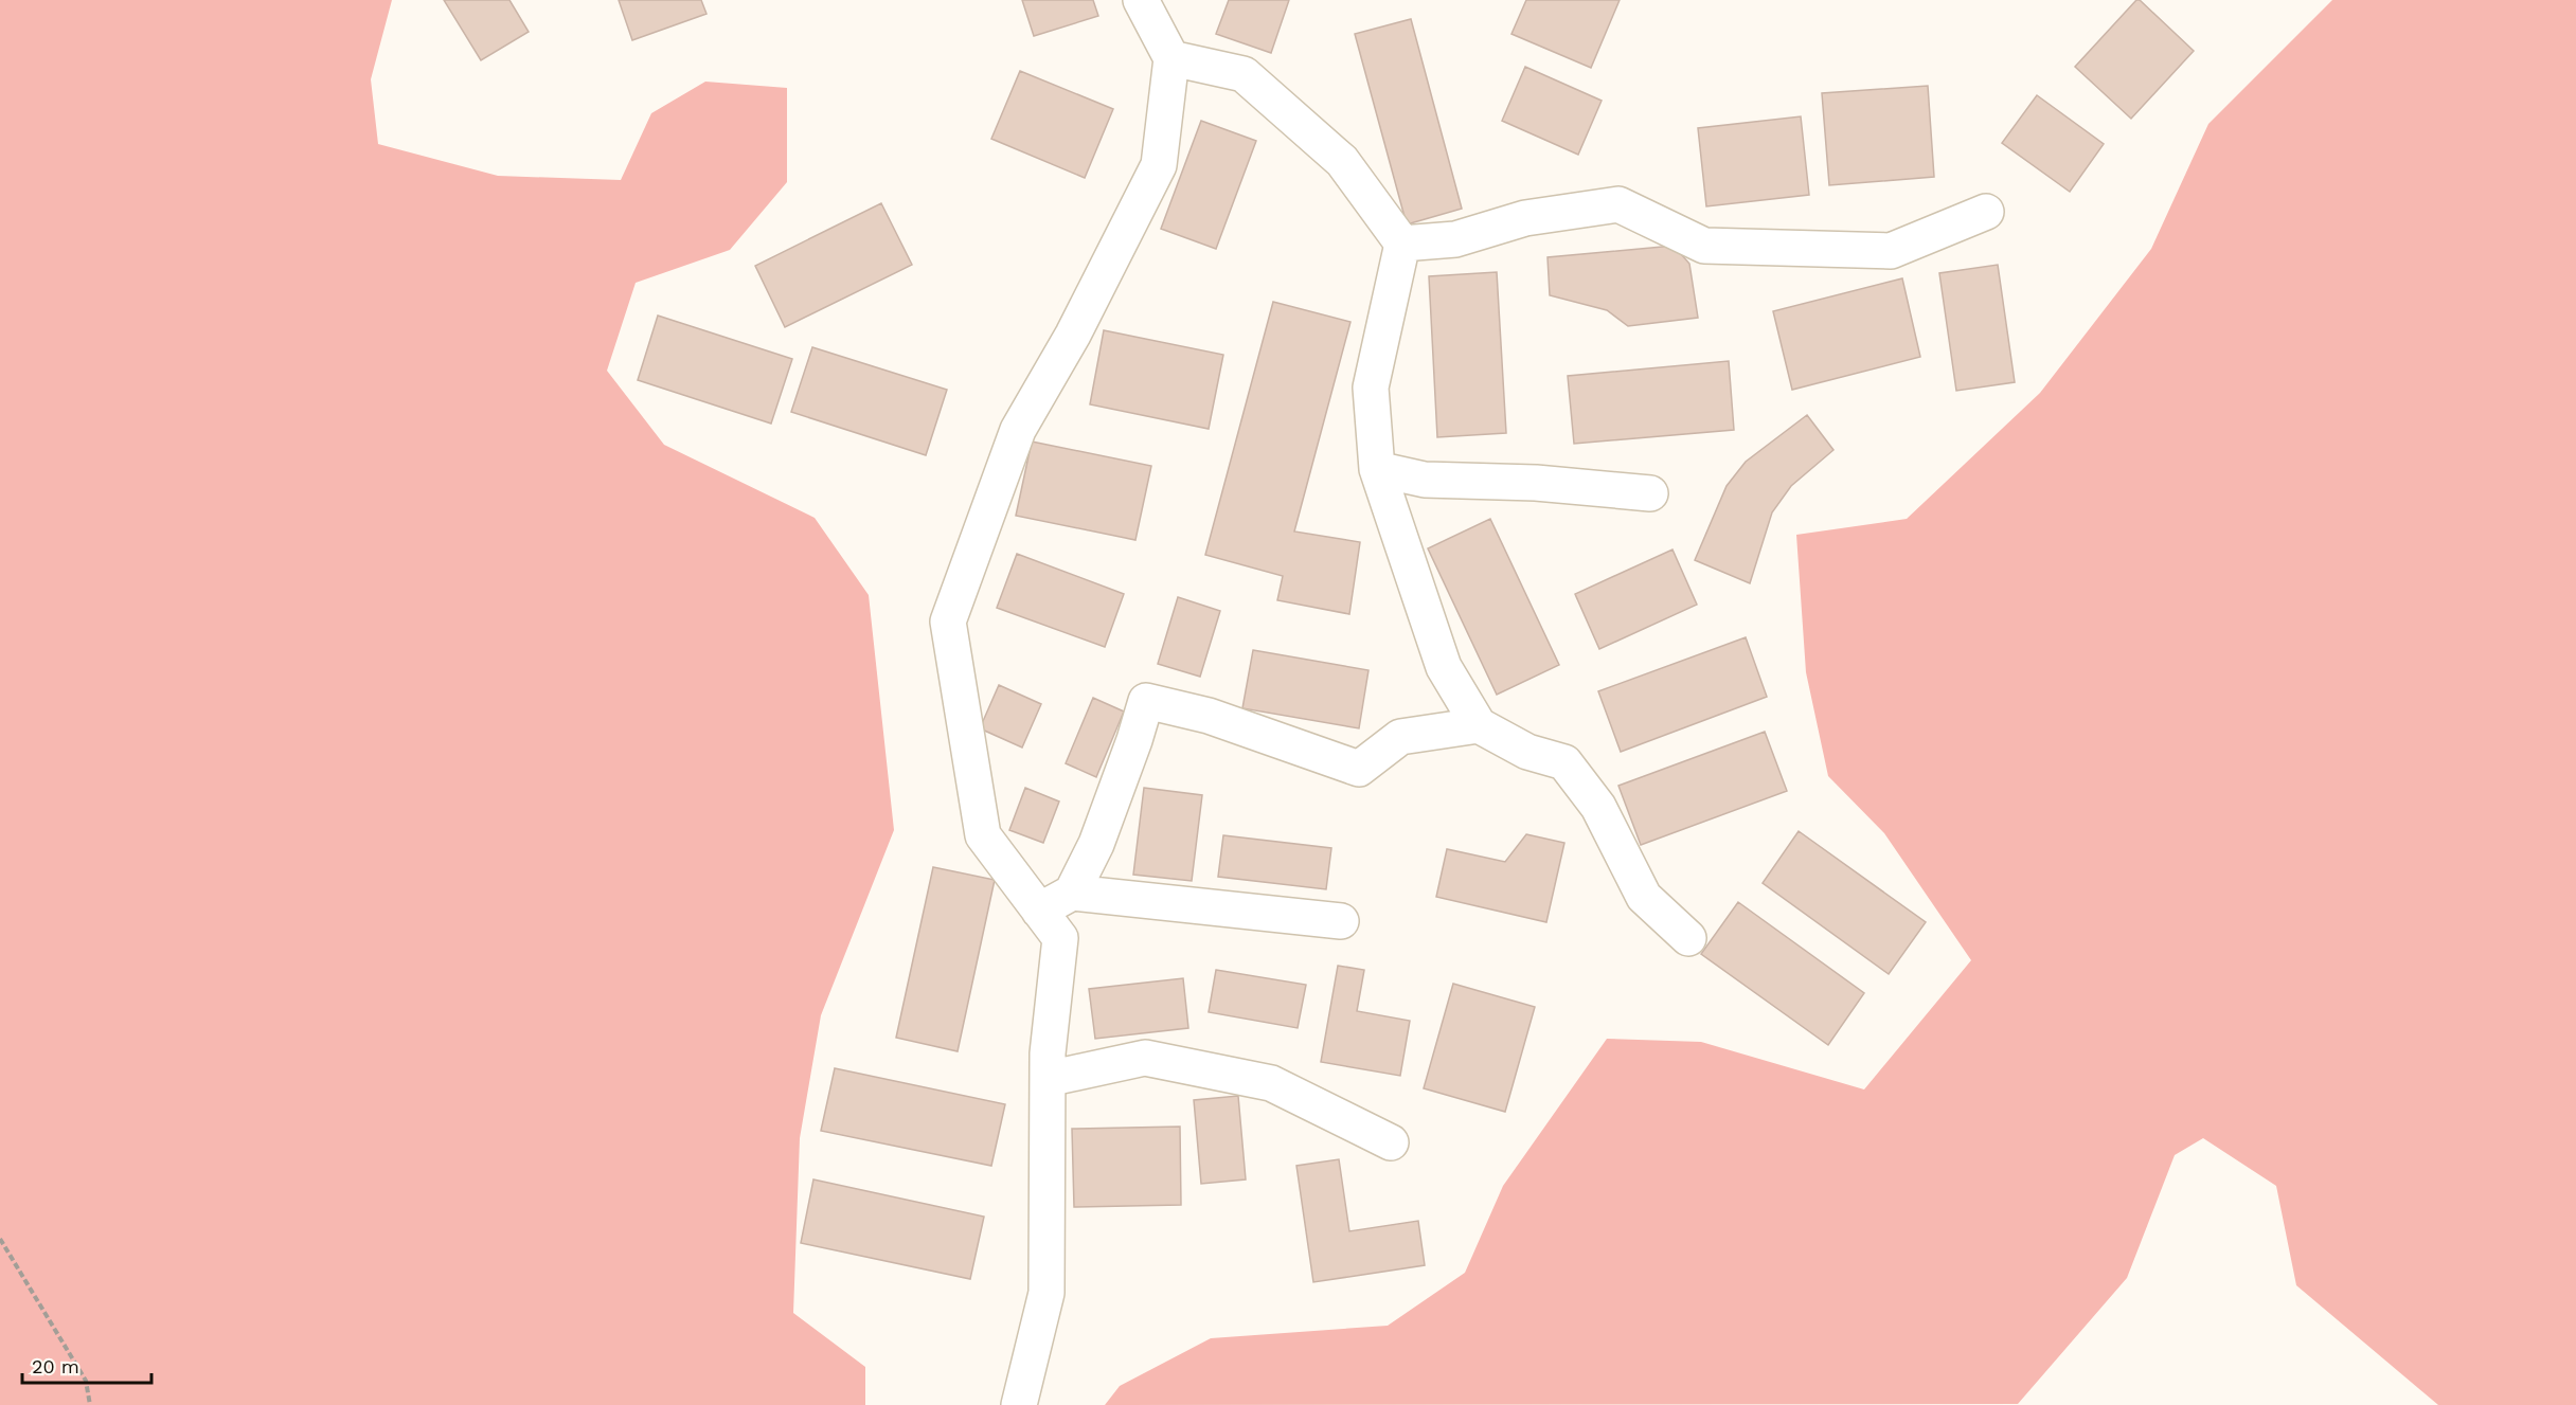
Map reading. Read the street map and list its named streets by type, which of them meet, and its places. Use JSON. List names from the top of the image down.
{
  "scale_bar": "20 m"
}
